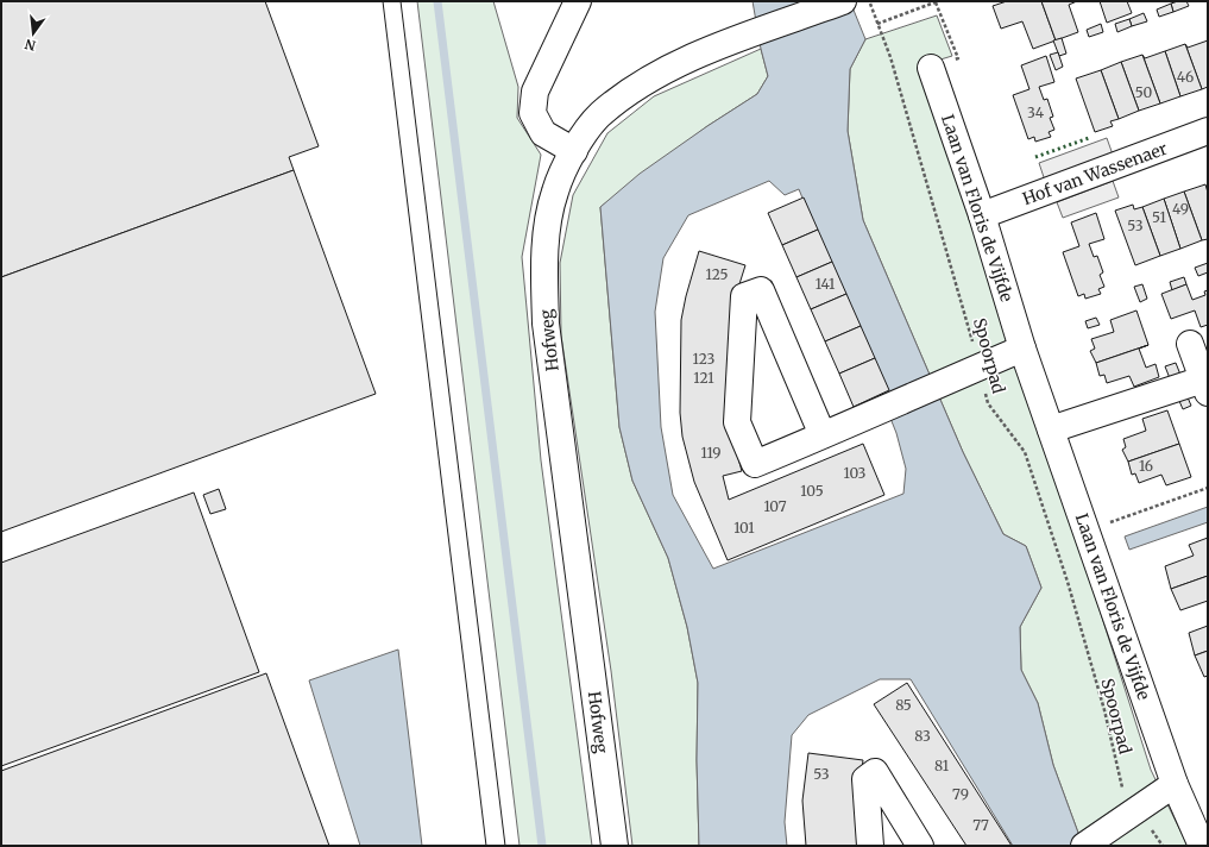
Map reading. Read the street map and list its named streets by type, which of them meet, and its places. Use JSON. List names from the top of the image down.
{
  "streets": {
    "street": ["Hof van Wassenaer", "Laan van Floris de Vijfde", "Hofweg"],
    "path": ["Spoorpad"]
  },
  "crossings": [
    ["Hof van Wassenaer", "Laan van Floris de Vijfde"]
  ],
  "house_numbers": [
    "46",
    "50",
    "34",
    "49",
    "51",
    "53",
    "125",
    "141",
    "123",
    "121",
    "119",
    "16",
    "103",
    "105",
    "107",
    "101",
    "85",
    "83",
    "81",
    "53",
    "79",
    "77"
  ],
  "north": "bottom"
}
